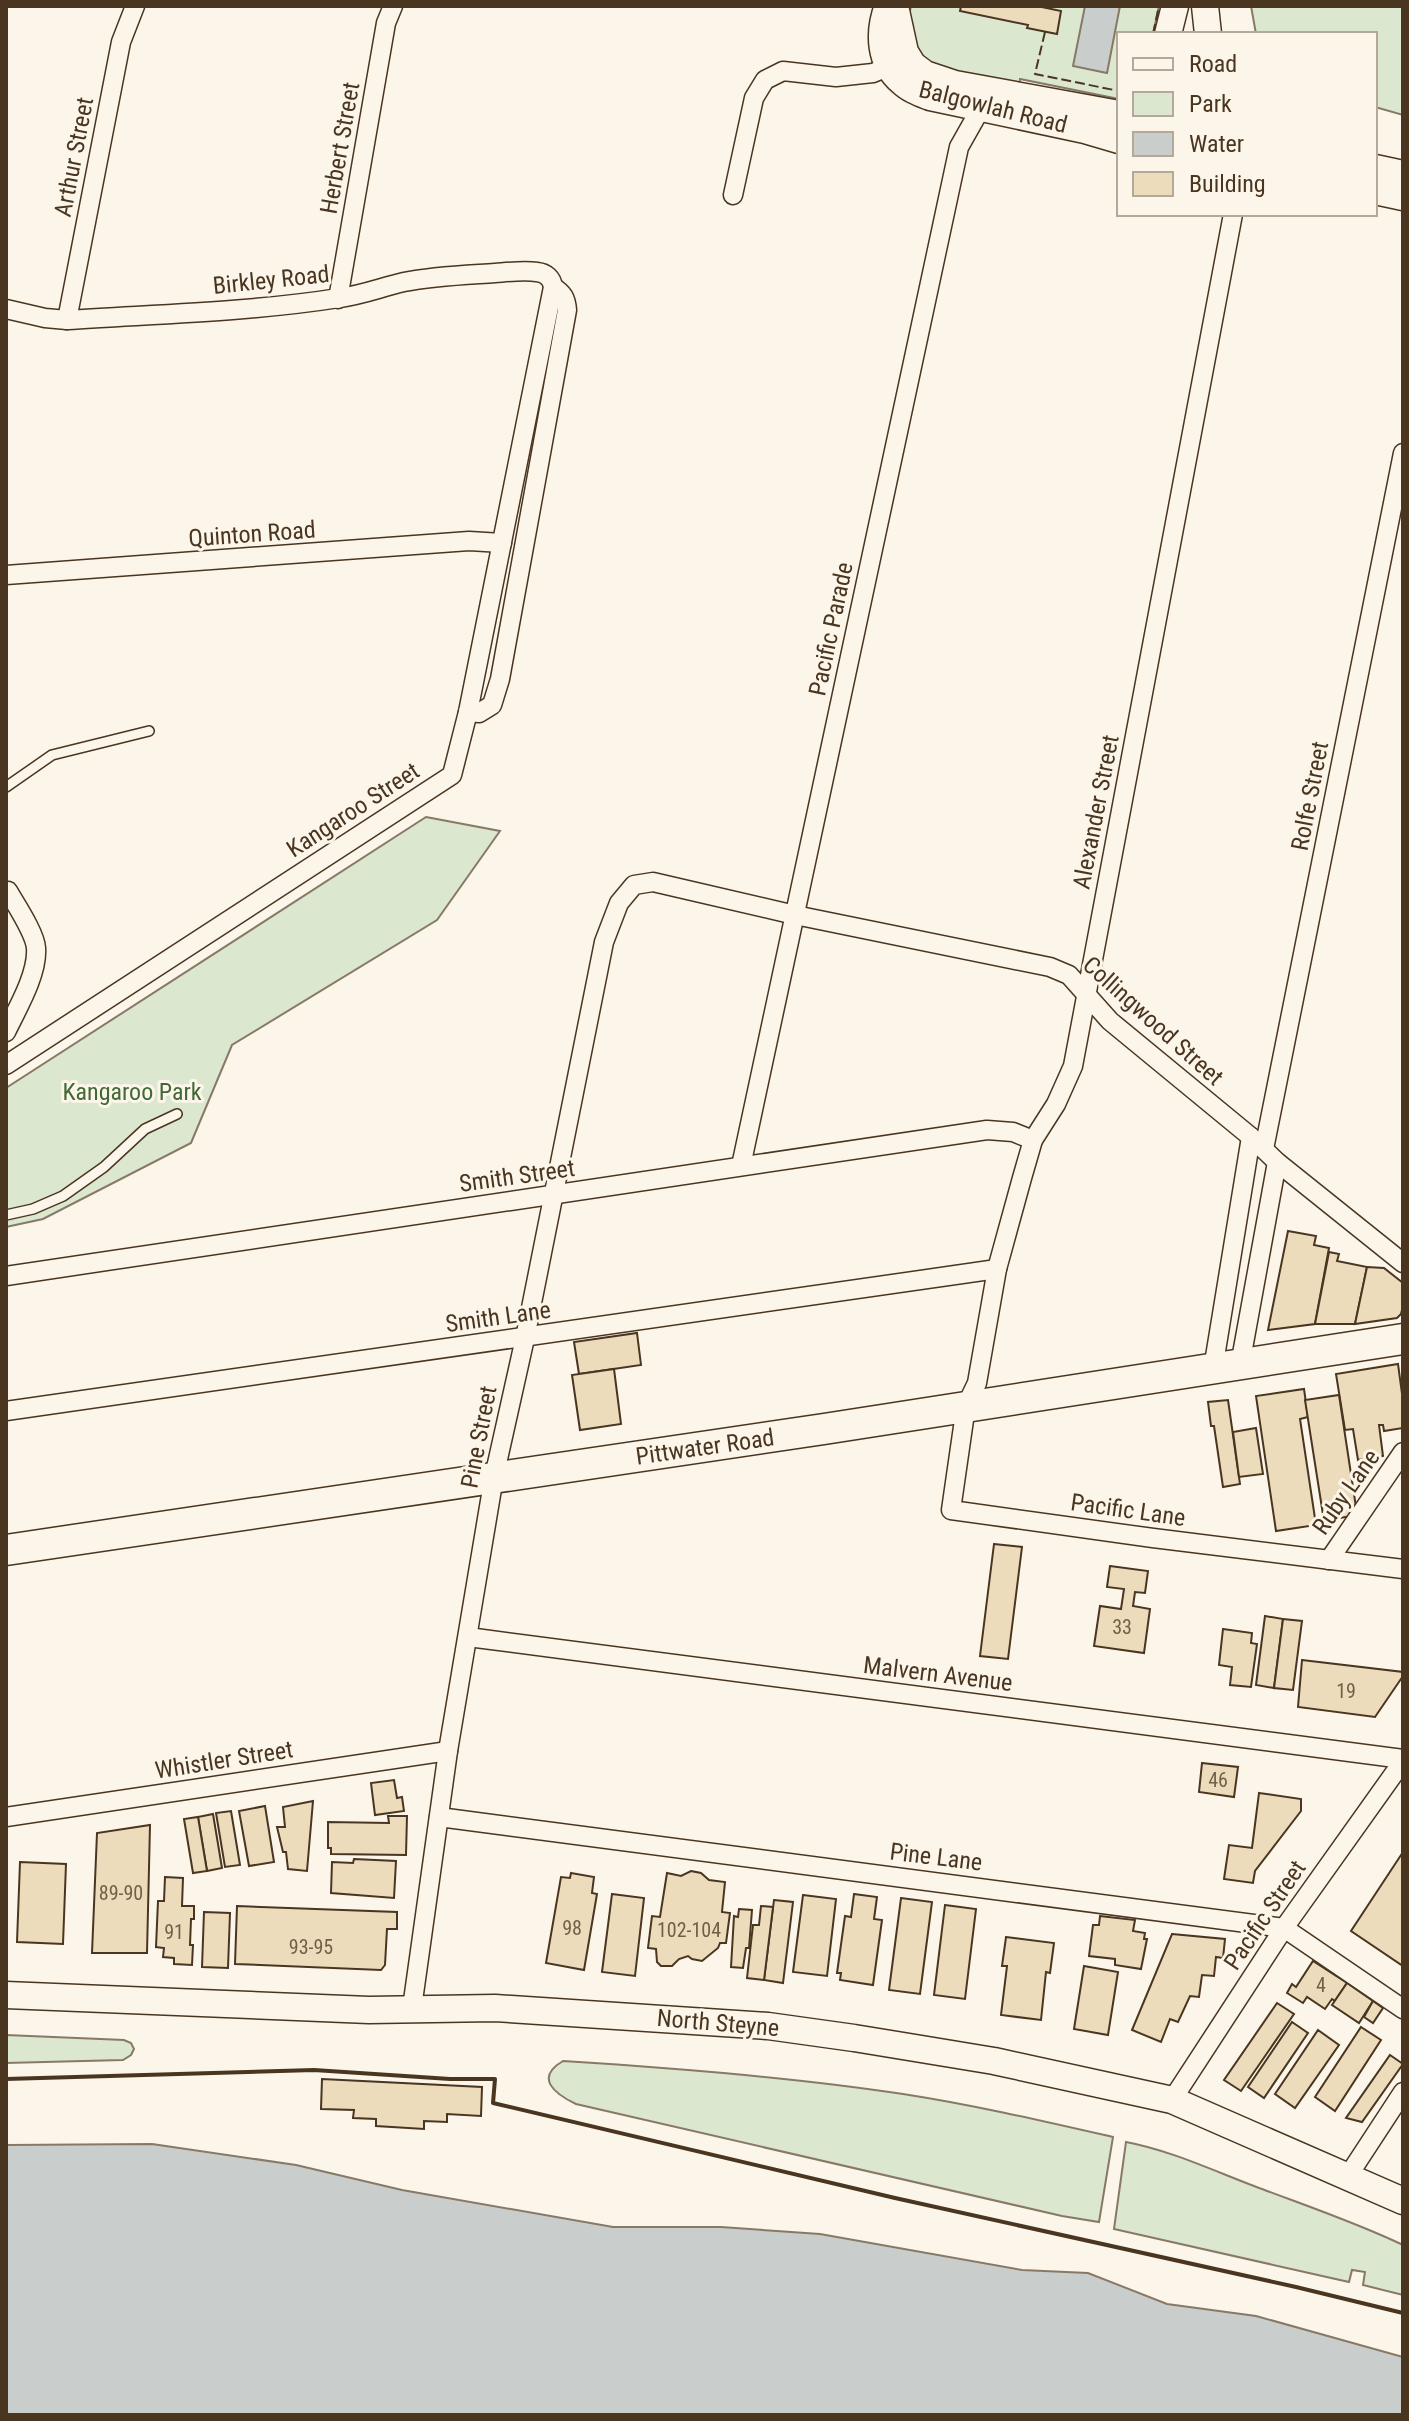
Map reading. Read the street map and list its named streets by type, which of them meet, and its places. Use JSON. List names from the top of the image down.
{
  "streets": {
    "main road": ["Balgowlah Road", "Pittwater Road", "North Steyne"],
    "street": [
      "Herbert Street",
      "Arthur Street",
      "Birkley Road",
      "Quinton Road",
      "Pacific Parade",
      "Rolfe Street",
      "Kangaroo Street",
      "Alexander Street",
      "Collingwood Street",
      "Smith Street",
      "Smith Lane",
      "Pine Street",
      "Ruby Lane",
      "Pacific Lane",
      "Malvern Avenue",
      "Whistler Street",
      "Pine Lane",
      "Pacific Street"
    ]
  },
  "crossings": [
    ["Balgowlah Road", "Pacific Parade"],
    ["Herbert Street", "Birkley Road"],
    ["Arthur Street", "Birkley Road"],
    ["Birkley Road", "Kangaroo Street"],
    ["Quinton Road", "Kangaroo Street"],
    ["Pacific Parade", "Collingwood Street"],
    ["Pacific Parade", "Smith Street"],
    ["Rolfe Street", "Collingwood Street"],
    ["Rolfe Street", "Pittwater Road"],
    ["Alexander Street", "Collingwood Street"],
    ["Alexander Street", "Smith Street"],
    ["Alexander Street", "Smith Lane"],
    ["Alexander Street", "Pittwater Road"],
    ["Alexander Street", "Pacific Lane"],
    ["Collingwood Street", "Pine Street"],
    ["Smith Street", "Pine Street"],
    ["Smith Lane", "Pine Street"],
    ["Pine Street", "Pittwater Road"],
    ["Pine Street", "Malvern Avenue"],
    ["Pine Street", "Whistler Street"],
    ["Pine Street", "Pine Lane"],
    ["Pine Street", "North Steyne"],
    ["Pittwater Road", "Pacific Lane"],
    ["Ruby Lane", "Pacific Lane"],
    ["Malvern Avenue", "Pacific Street"],
    ["Pine Lane", "Pacific Street"],
    ["Pacific Street", "North Steyne"]
  ],
  "parks": ["Kangaroo Park"],
  "house_numbers": [
    "33",
    "19",
    "46",
    "89-90",
    "98",
    "102-104",
    "91",
    "93-95",
    "4"
  ],
  "legend": [
    "Road",
    "Park",
    "Water",
    "Building"
  ]
}
